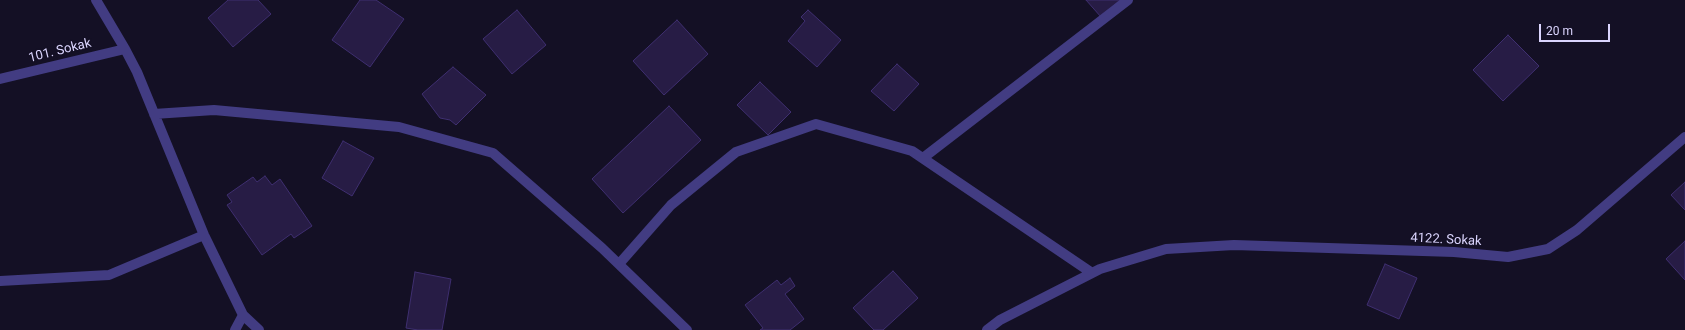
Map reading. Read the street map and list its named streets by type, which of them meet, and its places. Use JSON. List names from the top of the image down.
{
  "streets": {
    "street": ["101. Sokak", "4122. Sokak"]
  },
  "scale_bar": "20 m"
}
